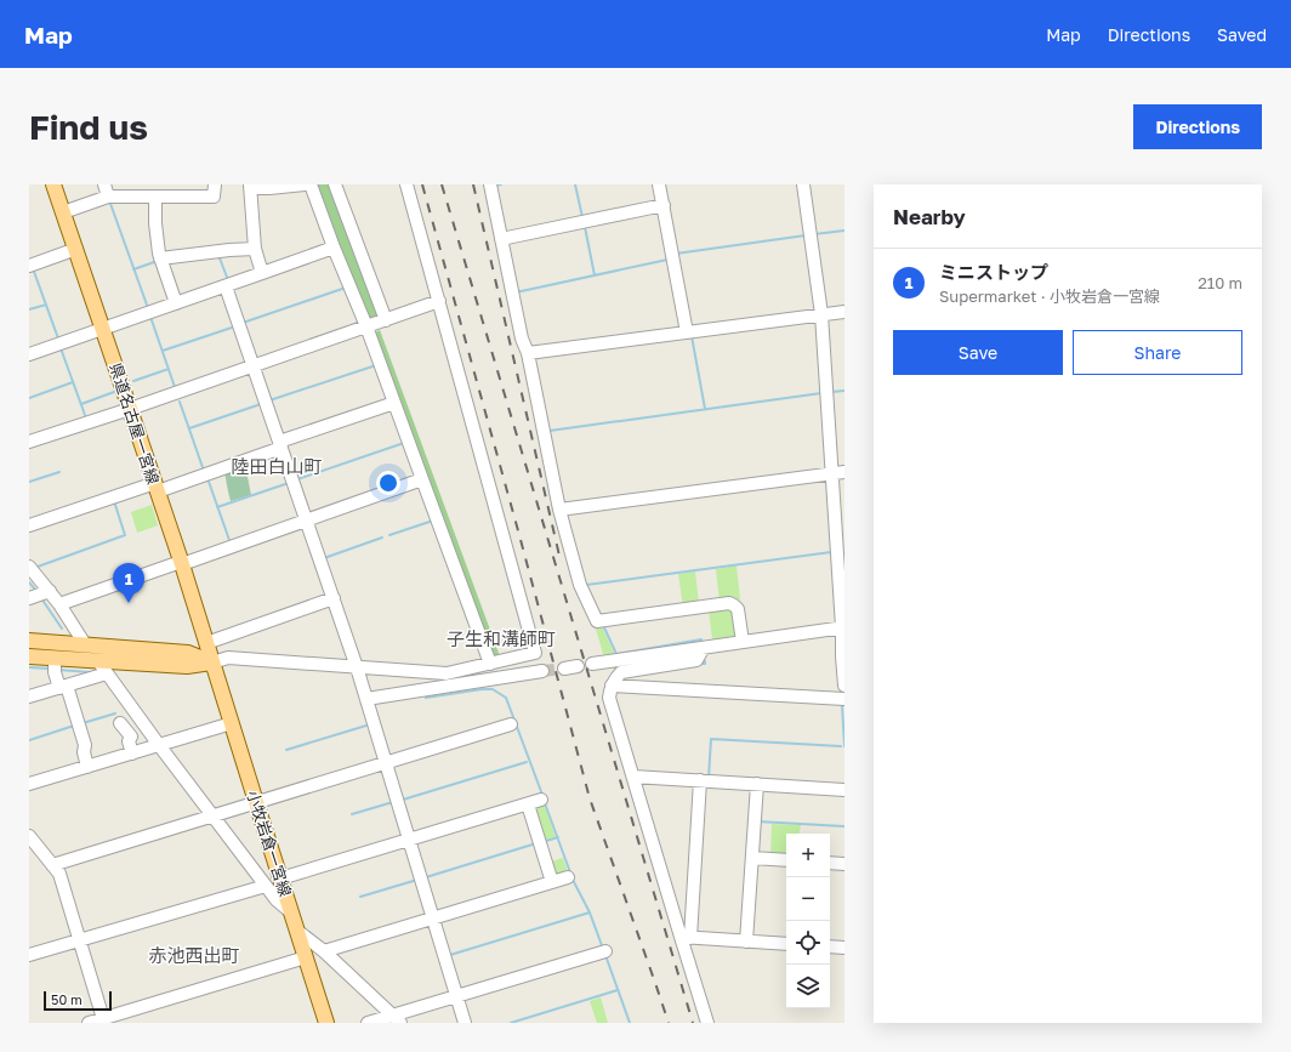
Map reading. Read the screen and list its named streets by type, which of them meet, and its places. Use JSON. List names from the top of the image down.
{
  "streets": {
    "main road": ["県道名古屋一宮線", "小牧岩倉一宮線"]
  },
  "crossings": [
    ["県道名古屋一宮線", "小牧岩倉一宮線"]
  ],
  "districts": ["陸田白山町", "子生和溝師町", "赤池西出町"],
  "scale_bar": "50 m",
  "page": {
    "header": "Map",
    "nav": ["Map", "Directions", "Saved"],
    "buttons": [
      "Directions",
      ["Save", "Share"]
    ],
    "title": "Find us",
    "heading": "Nearby",
    "list": [
      {
        "mark": "1",
        "name": "ミニストップ",
        "note": "Supermarket · 小牧岩倉一宮線",
        "value": "210 m"
      }
    ],
    "pins": "1",
    "map_buttons": ["+", "−"],
    "scale": "50 m"
  }
}
